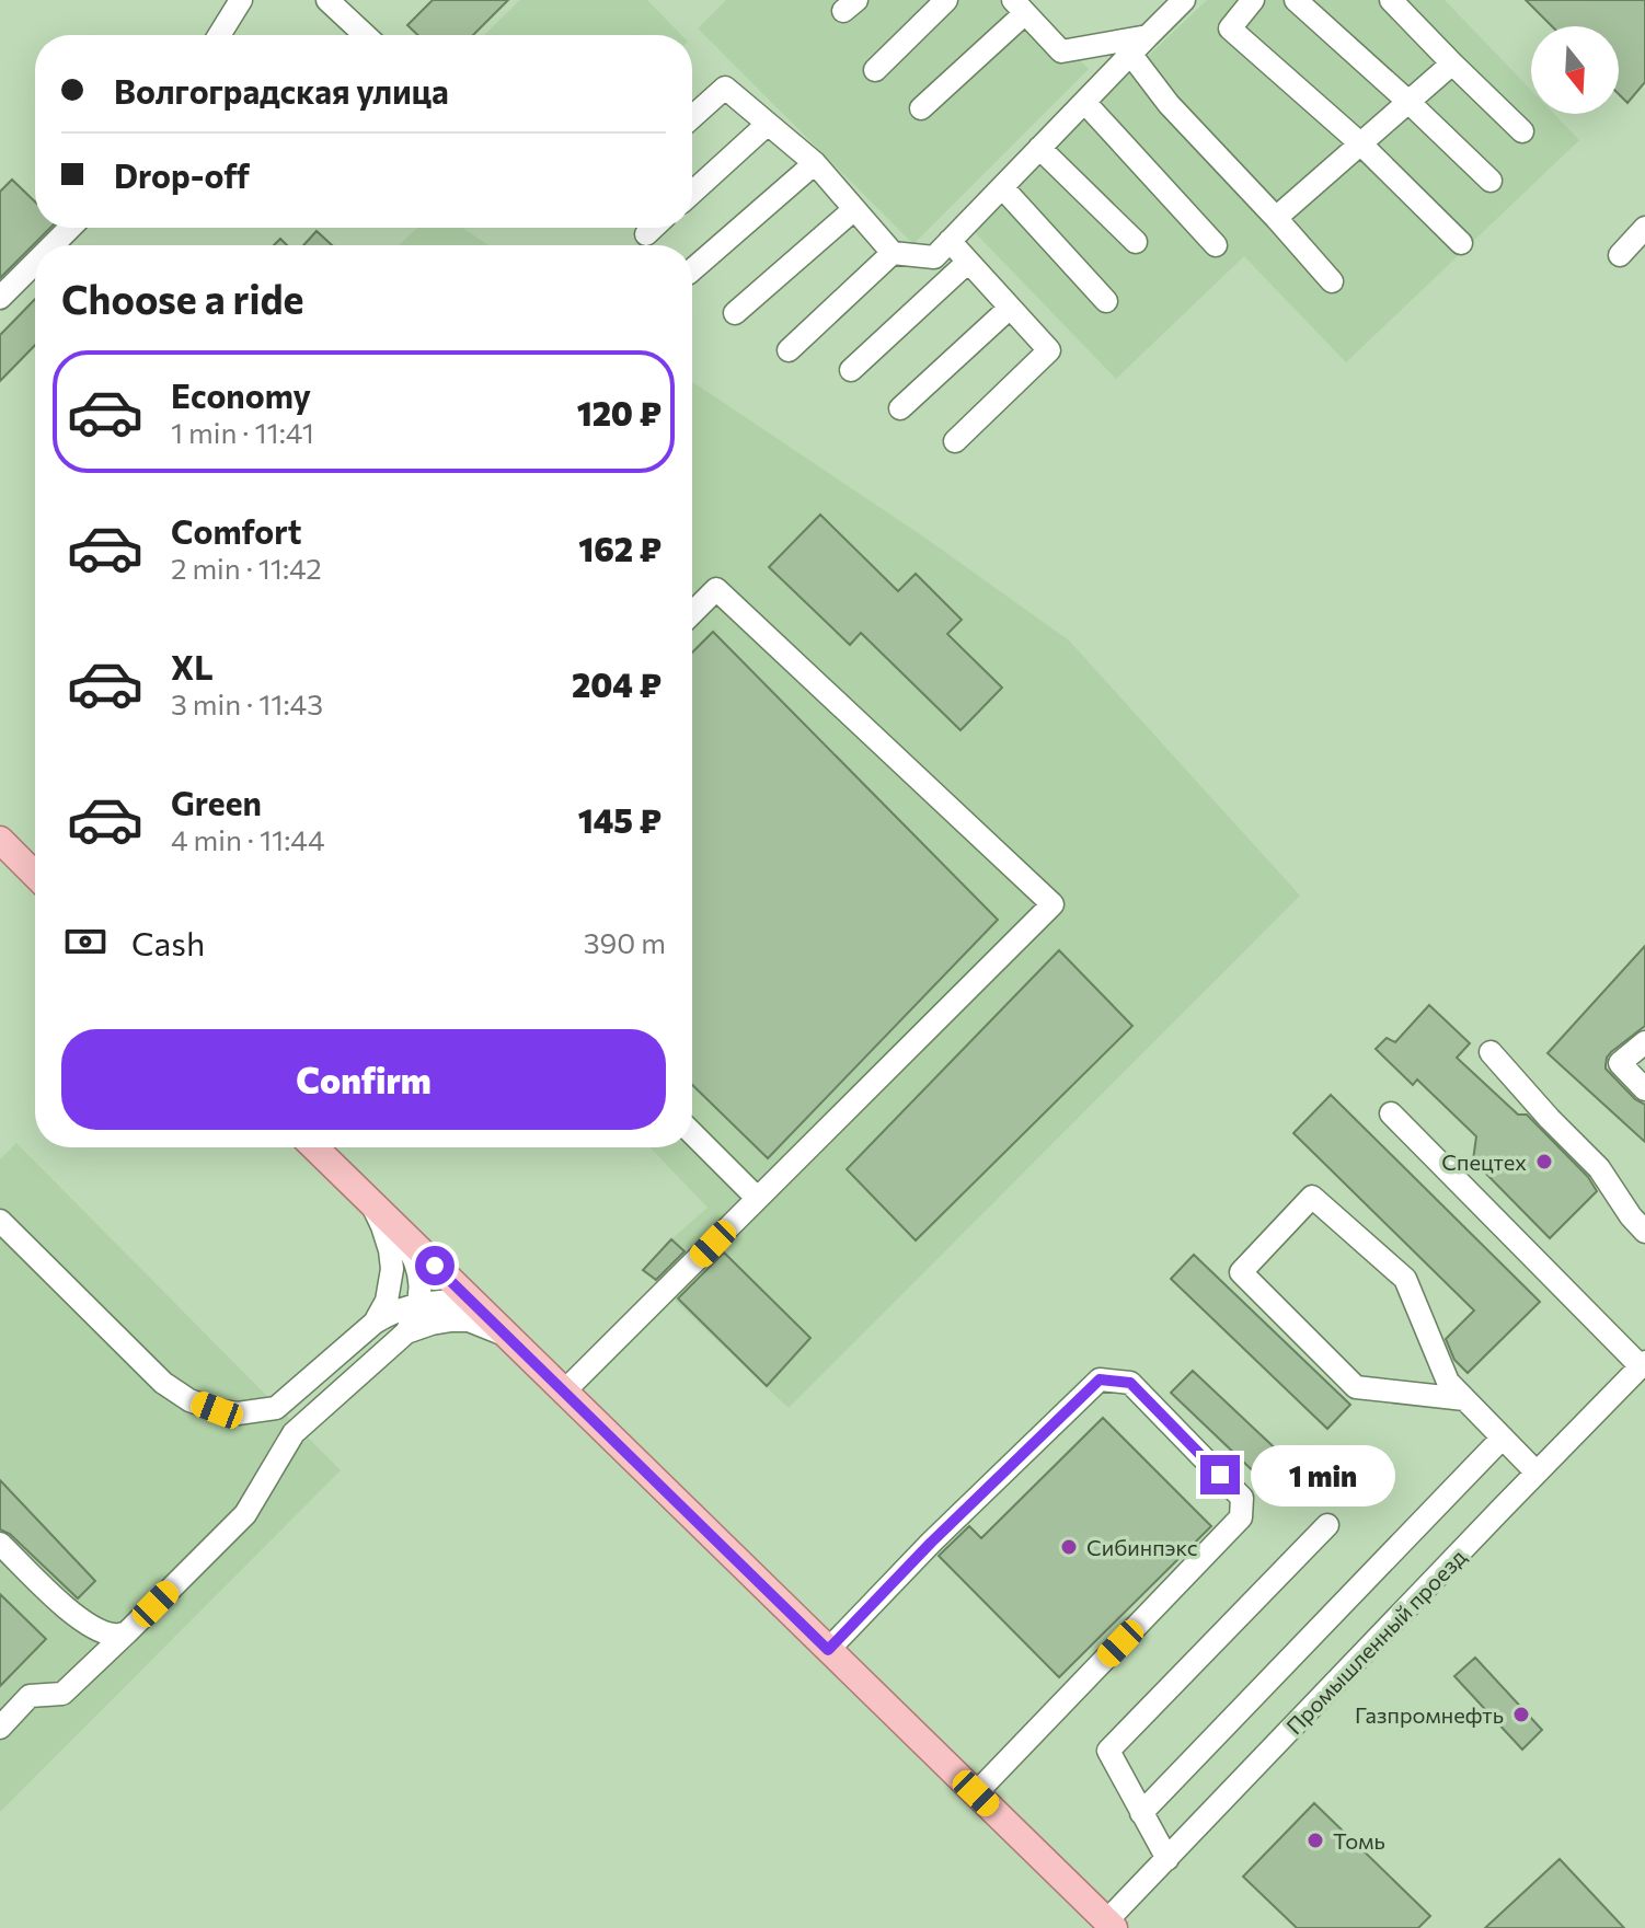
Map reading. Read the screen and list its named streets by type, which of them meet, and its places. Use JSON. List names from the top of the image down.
{
  "streets": {
    "lane": ["Промышленный проезд"]
  },
  "places": [
    "Спецтех",
    "Сибинпэкс",
    "Газпромнефть",
    "Томь"
  ],
  "north": "bottom",
  "page": {
    "banner": ["Волгоградская улица", "Drop-off"],
    "heading": "Choose a ride",
    "list": [
      {
        "name": "Economy",
        "note": "1 min · 11:41",
        "value": "120 ₽"
      },
      {
        "name": "Comfort",
        "note": "2 min · 11:42",
        "value": "162 ₽"
      },
      {
        "name": "XL",
        "note": "3 min · 11:43",
        "value": "204 ₽"
      },
      {
        "name": "Green",
        "note": "4 min · 11:44",
        "value": "145 ₽"
      }
    ],
    "pay": ["Cash", "390 m"],
    "buttons": "Confirm",
    "bubble": "1 min"
  }
}
